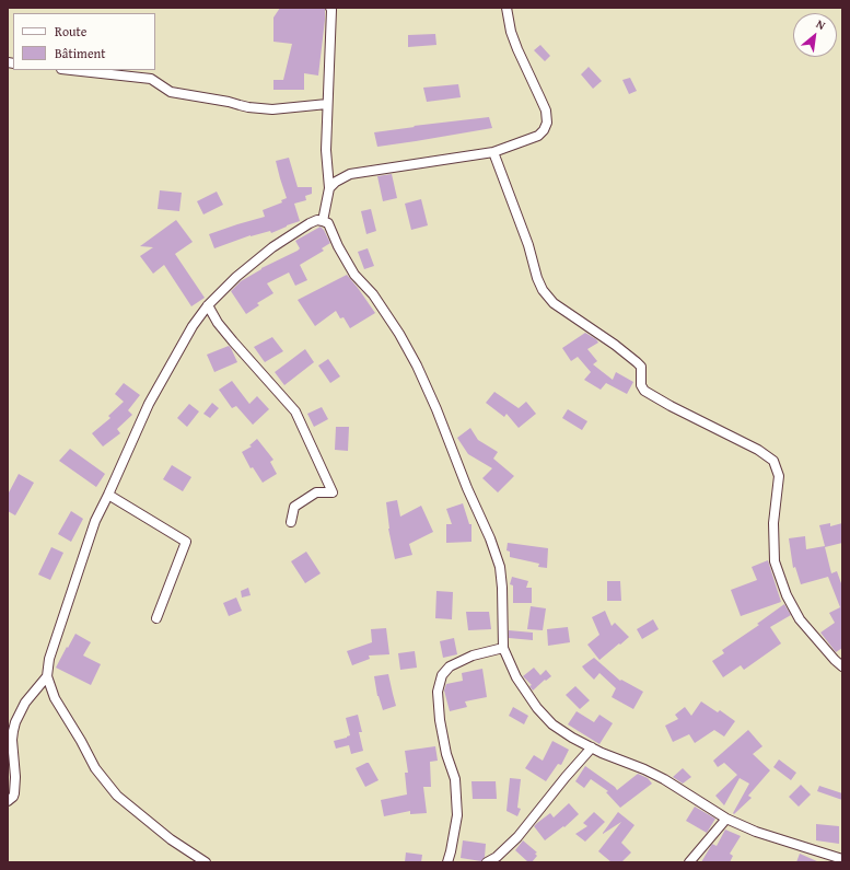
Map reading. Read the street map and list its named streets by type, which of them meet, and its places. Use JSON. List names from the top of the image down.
{
  "legend": ["Route", "Bâtiment"],
  "north": "top right"
}
